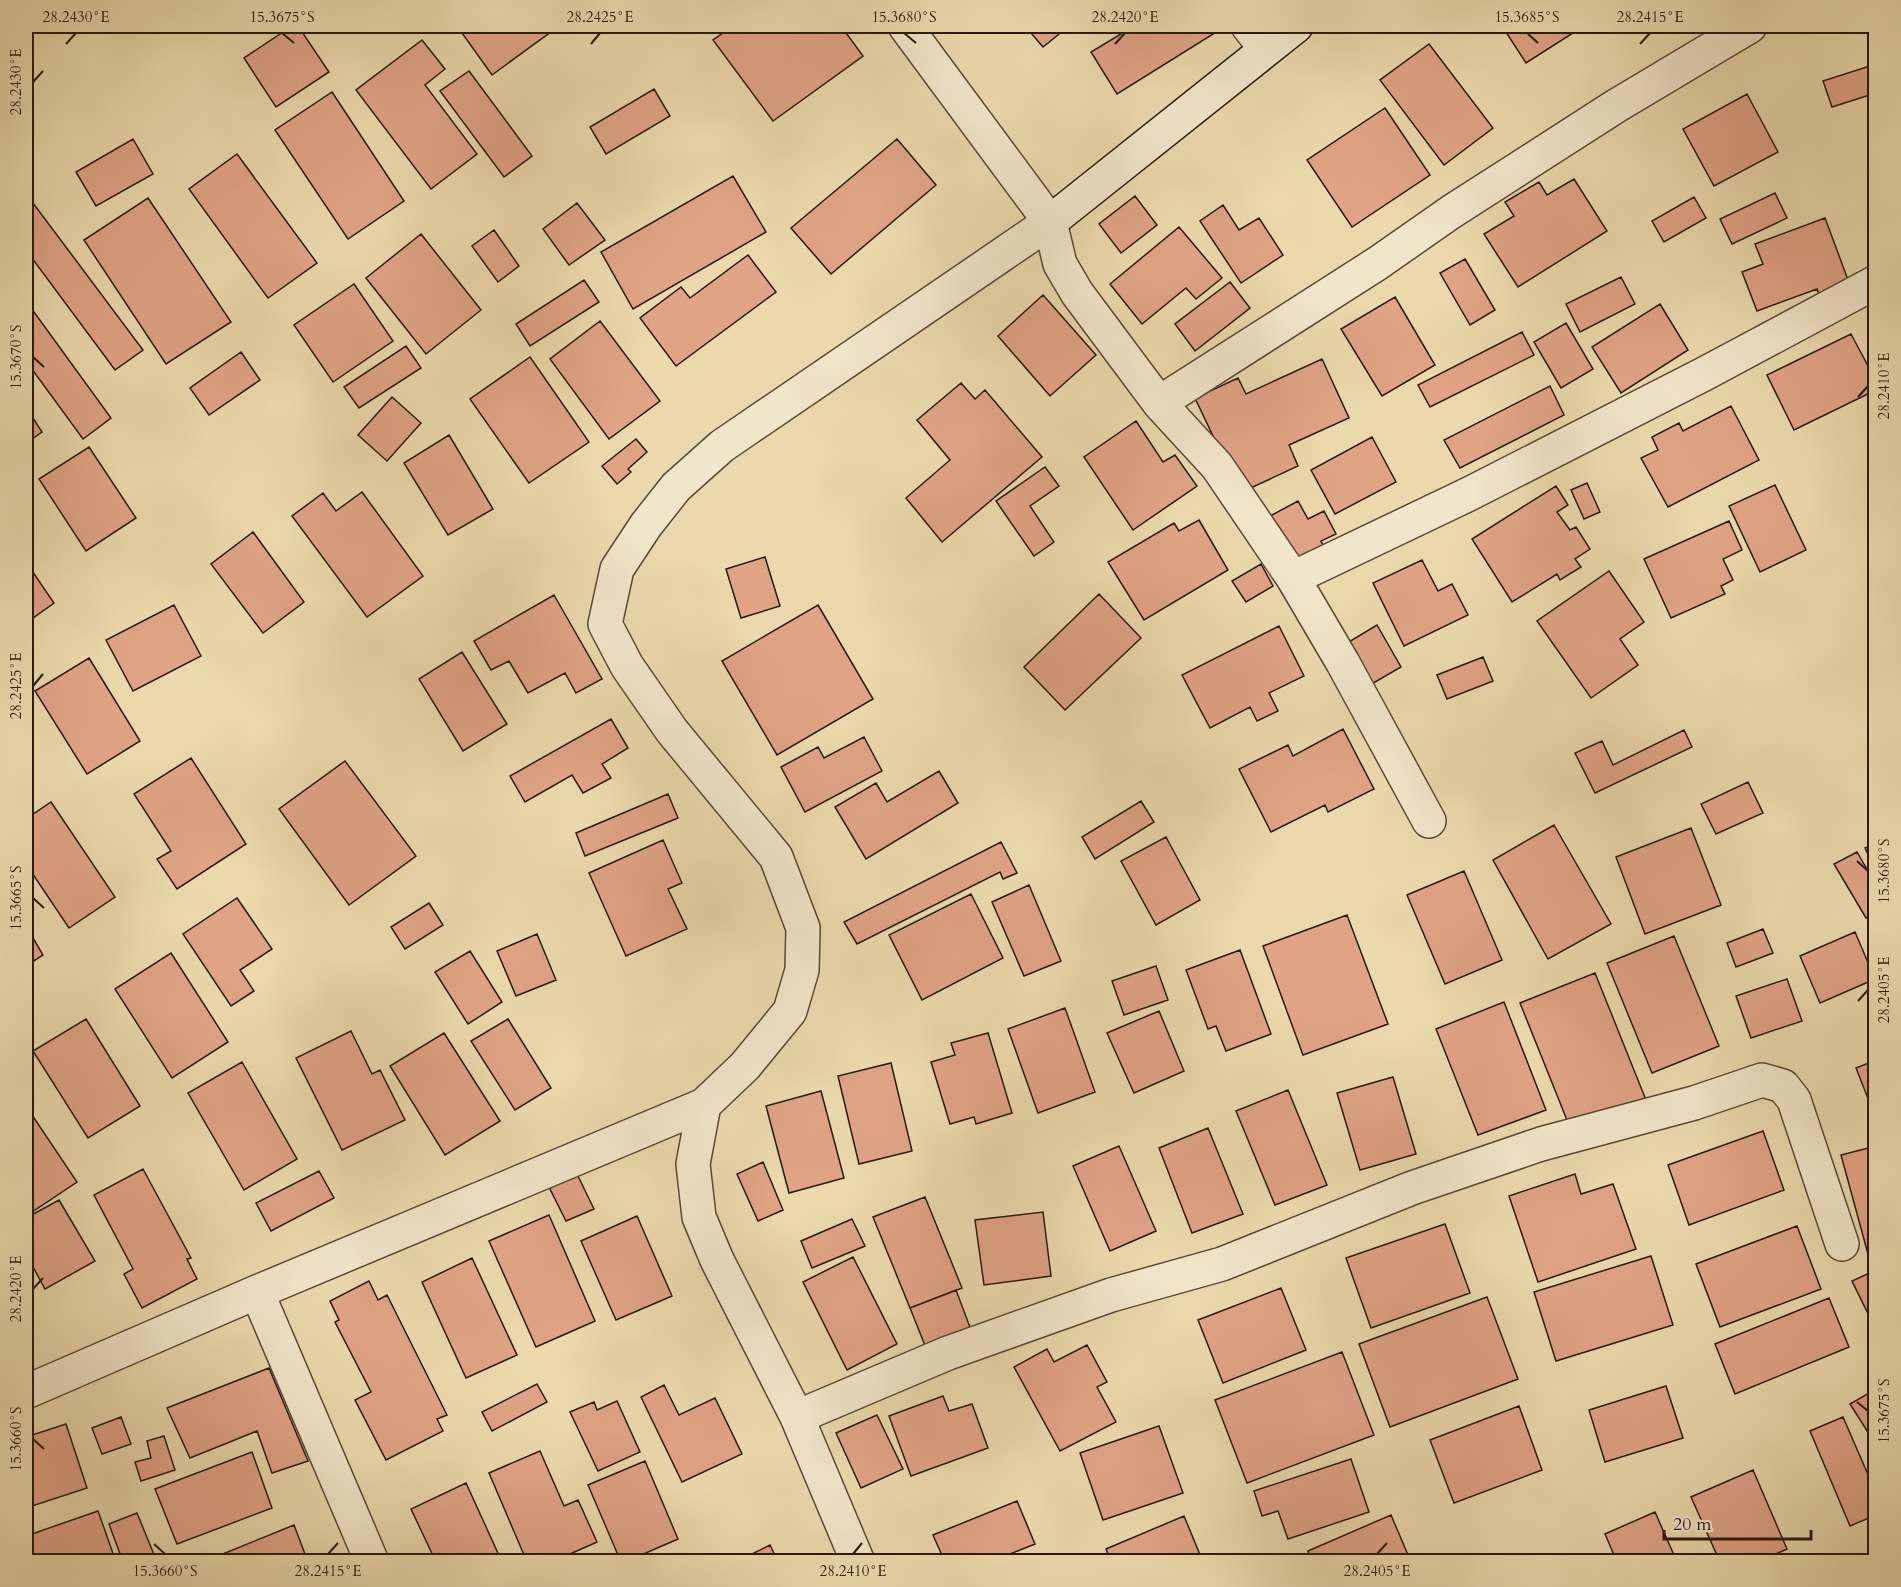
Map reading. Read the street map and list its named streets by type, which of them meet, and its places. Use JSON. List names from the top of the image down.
{
  "scale_bar": "20 m",
  "coordinates": [
    "28.2430°E",
    "15.3675°S",
    "28.2425°E",
    "15.3680°S",
    "28.2420°E",
    "15.3685°S",
    "28.2415°E",
    "15.3670°S",
    "28.2410°E",
    "15.3665°S",
    "28.2405°E",
    "15.3660°S"
  ]
}
